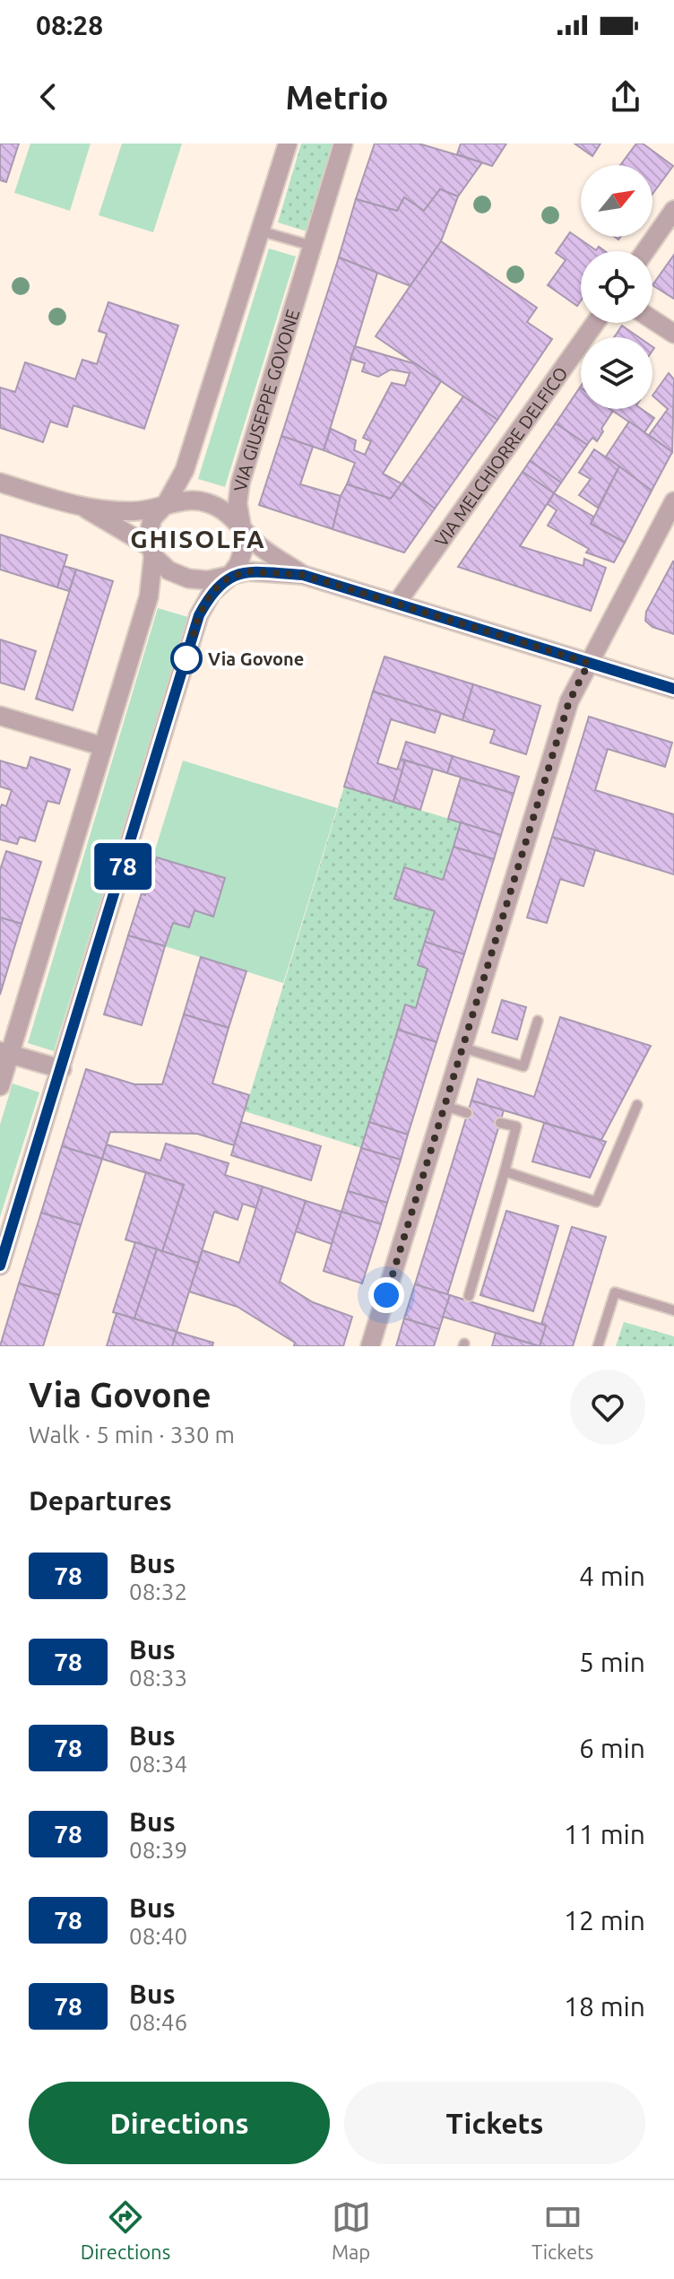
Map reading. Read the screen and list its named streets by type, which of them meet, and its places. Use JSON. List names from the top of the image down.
{
  "streets": {
    "street": ["VIA GIUSEPPE GOVONE", "VIA MELCHIORRE DELFICO"]
  },
  "districts": ["GHISOLFA"],
  "places": ["Via Govone"],
  "lines": ["bus line 78"],
  "north": "top right",
  "page": {
    "status": "08:28",
    "header": "Metrio",
    "on_map": "78",
    "heading": [
      ["Via Govone", "Walk · 5 min · 330 m"],
      "Departures"
    ],
    "list": [
      {
        "mark": "78",
        "name": "Bus",
        "note": "08:32",
        "value": "4 min"
      },
      {
        "mark": "78",
        "name": "Bus",
        "note": "08:33",
        "value": "5 min"
      },
      {
        "mark": "78",
        "name": "Bus",
        "note": "08:34",
        "value": "6 min"
      },
      {
        "mark": "78",
        "name": "Bus",
        "note": "08:39",
        "value": "11 min"
      },
      {
        "mark": "78",
        "name": "Bus",
        "note": "08:40",
        "value": "12 min"
      },
      {
        "mark": "78",
        "name": "Bus",
        "note": "08:46",
        "value": "18 min"
      }
    ],
    "buttons": ["Directions", "Tickets"],
    "tabs": ["Directions", "Map", "Tickets"]
  }
}
